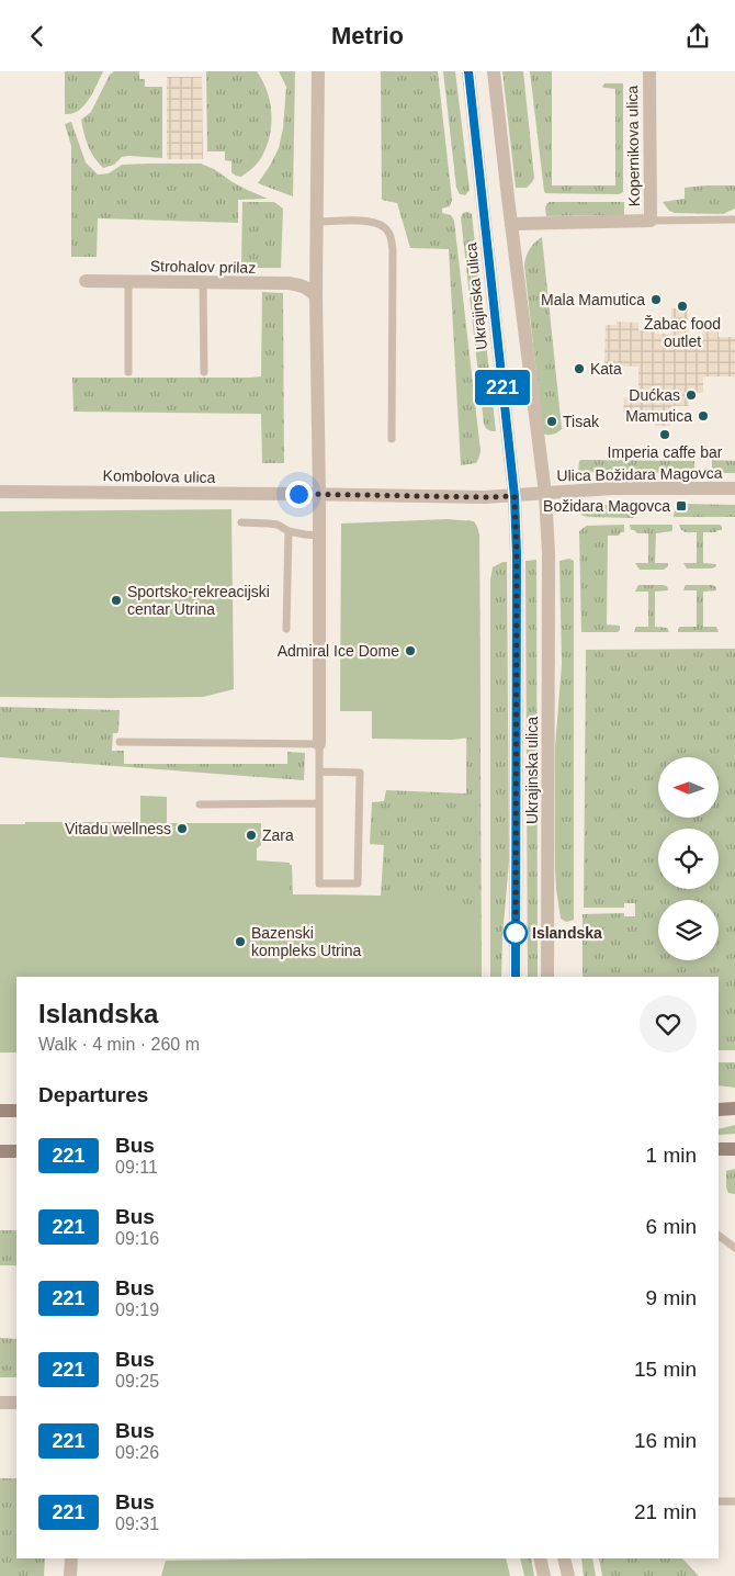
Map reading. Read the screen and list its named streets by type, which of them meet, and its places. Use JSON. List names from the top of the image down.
{
  "streets": {
    "street": [
      "Kopernikova ulica",
      "Strohalov prilaz",
      "Ukrajinska ulica",
      "Ulica Božidara Magovca",
      "Kombolova ulica"
    ]
  },
  "crossings": [
    ["Kopernikova ulica", "Ukrajinska ulica"],
    ["Ukrajinska ulica", "Ulica Božidara Magovca"],
    ["Ukrajinska ulica", "Kombolova ulica"],
    ["Ulica Božidara Magovca", "Kombolova ulica"]
  ],
  "places": {
    "other": [
      "Mala Mamutica",
      "Žabac food outlet",
      "Kata",
      "Dućkas",
      "Mamutica",
      "Tisak",
      "Imperia caffe bar",
      "Sportsko-rekreacijski centar Utrina",
      "Admiral Ice Dome",
      "Vitadu wellness",
      "Zara",
      "Islandska",
      "Bazenski kompleks Utrina"
    ],
    "transit": ["Božidara Magovca"]
  },
  "lines": ["bus line 221"],
  "north": "left",
  "page": {
    "header": "Metrio",
    "on_map": "221",
    "heading": [
      ["Islandska", "Walk · 4 min · 260 m"],
      "Departures"
    ],
    "list": [
      {
        "mark": "221",
        "name": "Bus",
        "note": "09:11",
        "value": "1 min"
      },
      {
        "mark": "221",
        "name": "Bus",
        "note": "09:16",
        "value": "6 min"
      },
      {
        "mark": "221",
        "name": "Bus",
        "note": "09:19",
        "value": "9 min"
      },
      {
        "mark": "221",
        "name": "Bus",
        "note": "09:25",
        "value": "15 min"
      },
      {
        "mark": "221",
        "name": "Bus",
        "note": "09:26",
        "value": "16 min"
      },
      {
        "mark": "221",
        "name": "Bus",
        "note": "09:31",
        "value": "21 min"
      }
    ]
  }
}
